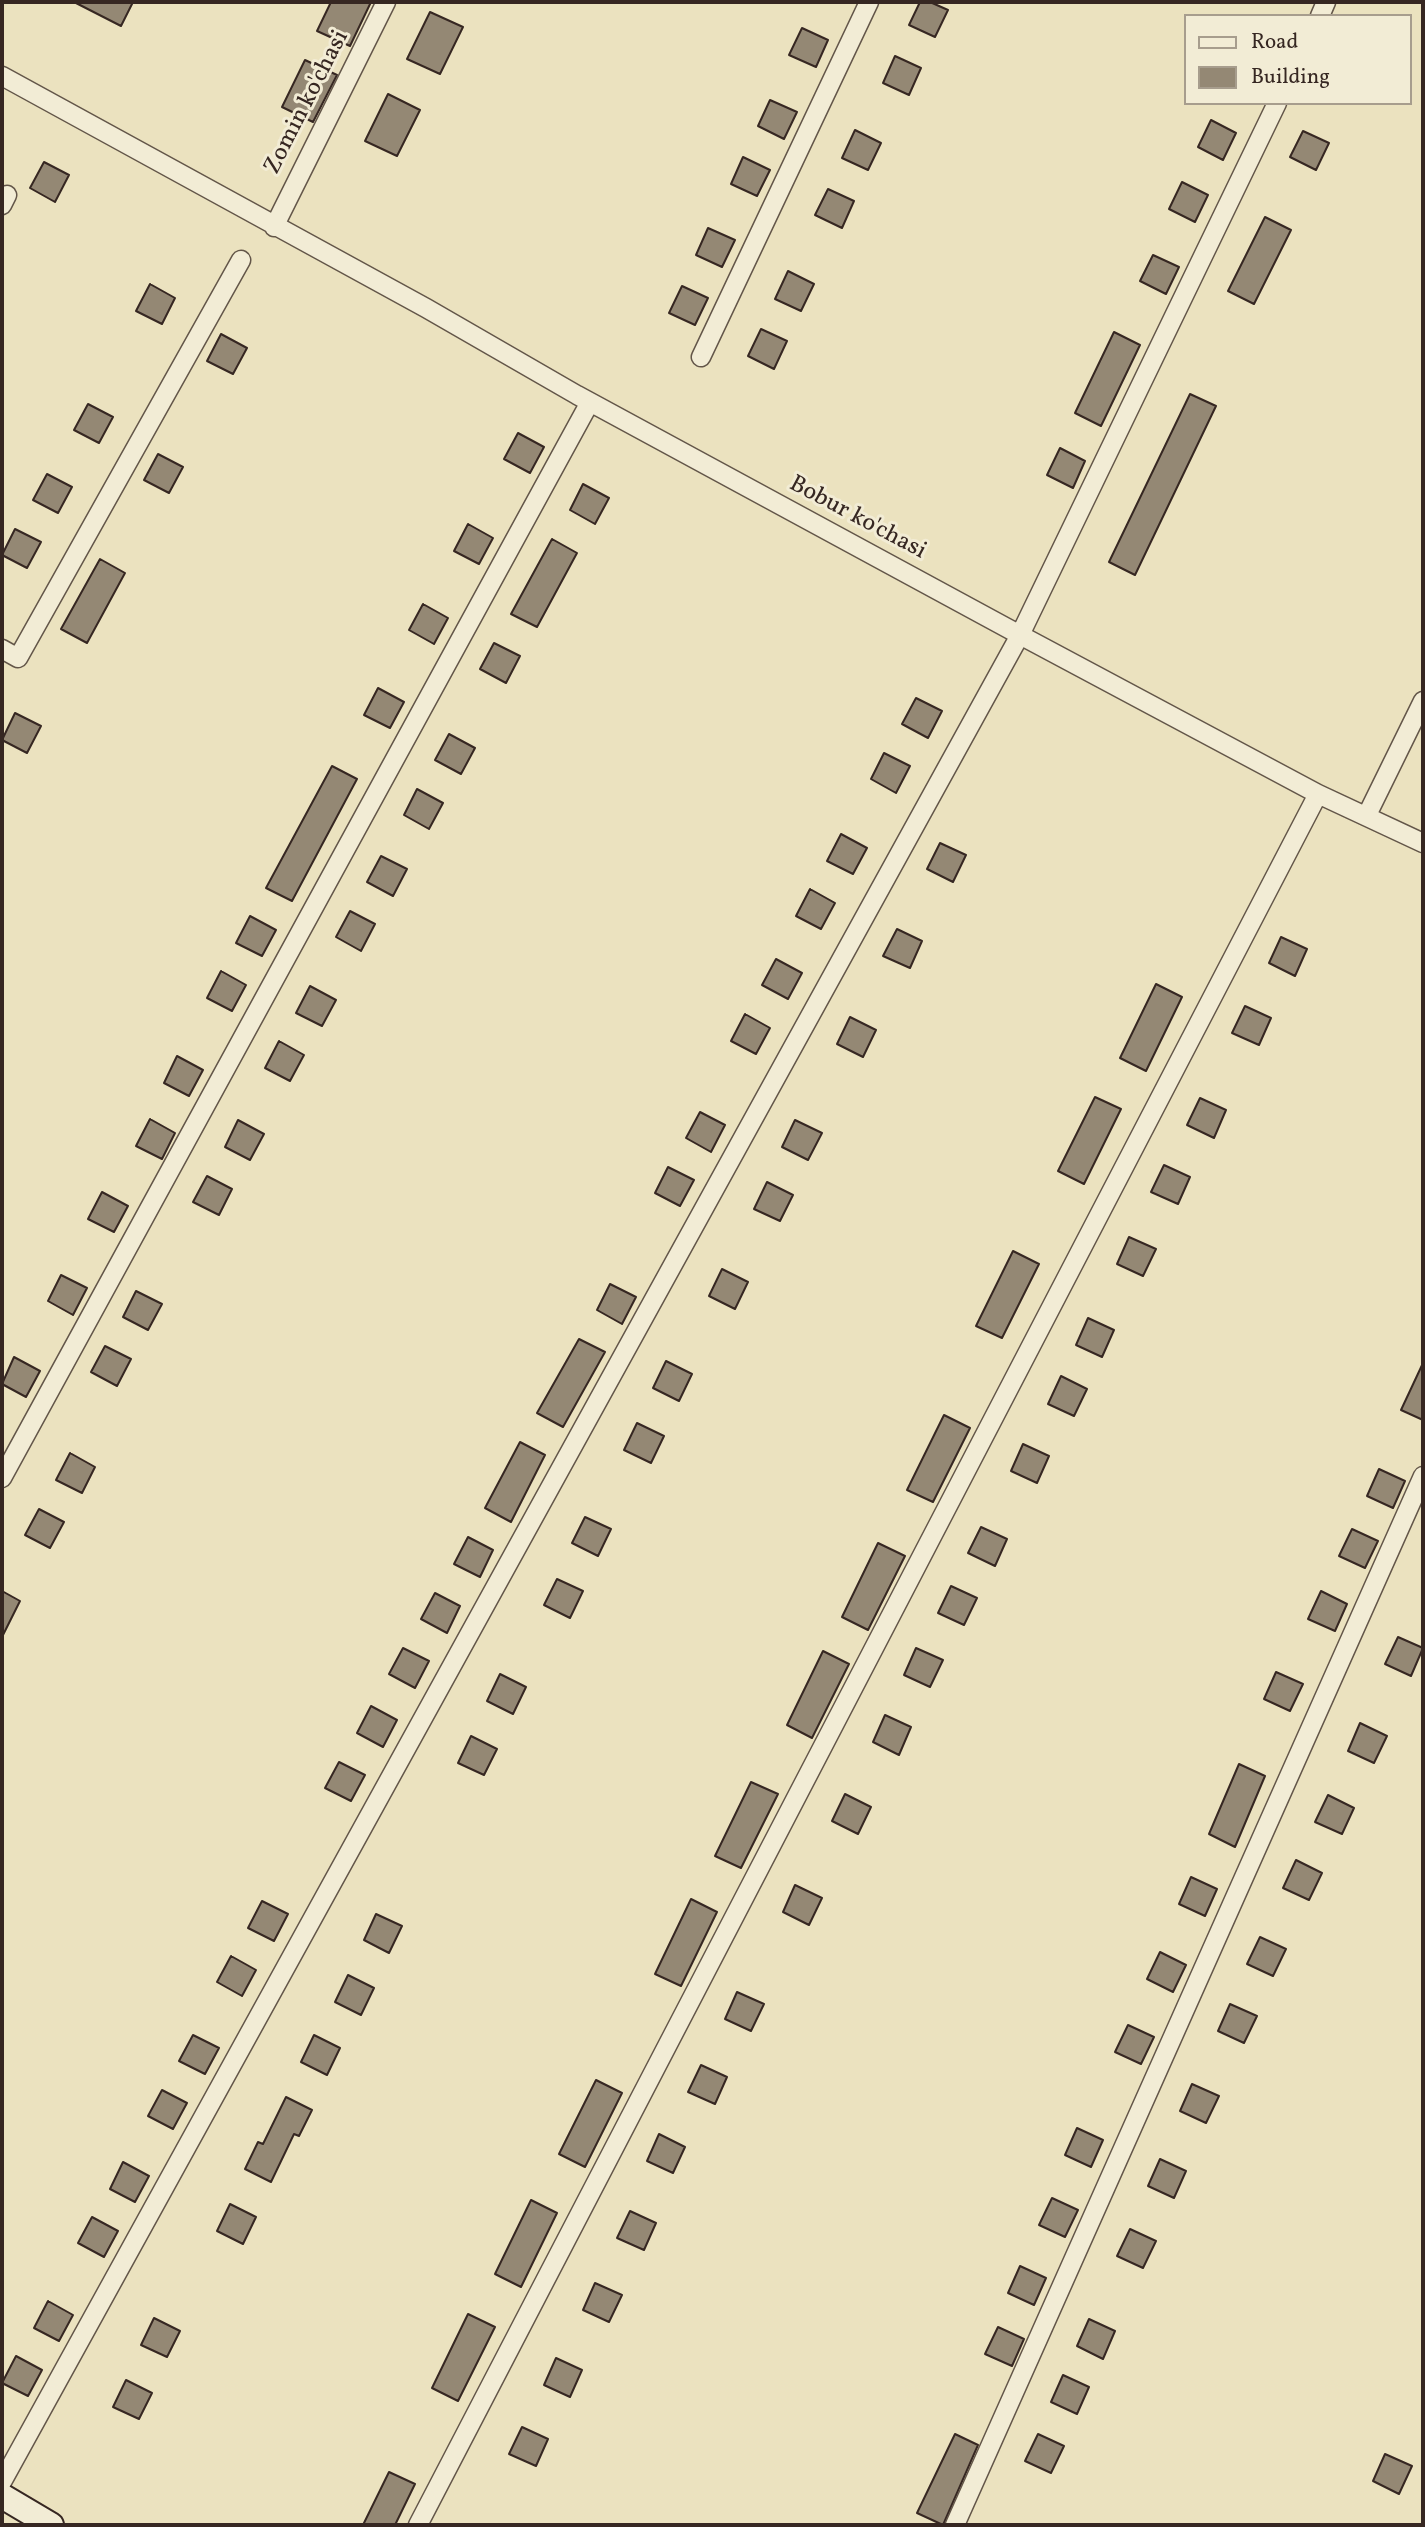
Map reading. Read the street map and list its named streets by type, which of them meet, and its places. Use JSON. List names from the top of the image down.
{
  "streets": {
    "street": ["Zomin ko'chasi", "Bobur ko'chasi"]
  },
  "crossings": [
    ["Zomin ko'chasi", "Bobur ko'chasi"]
  ],
  "legend": ["Road", "Building"]
}
